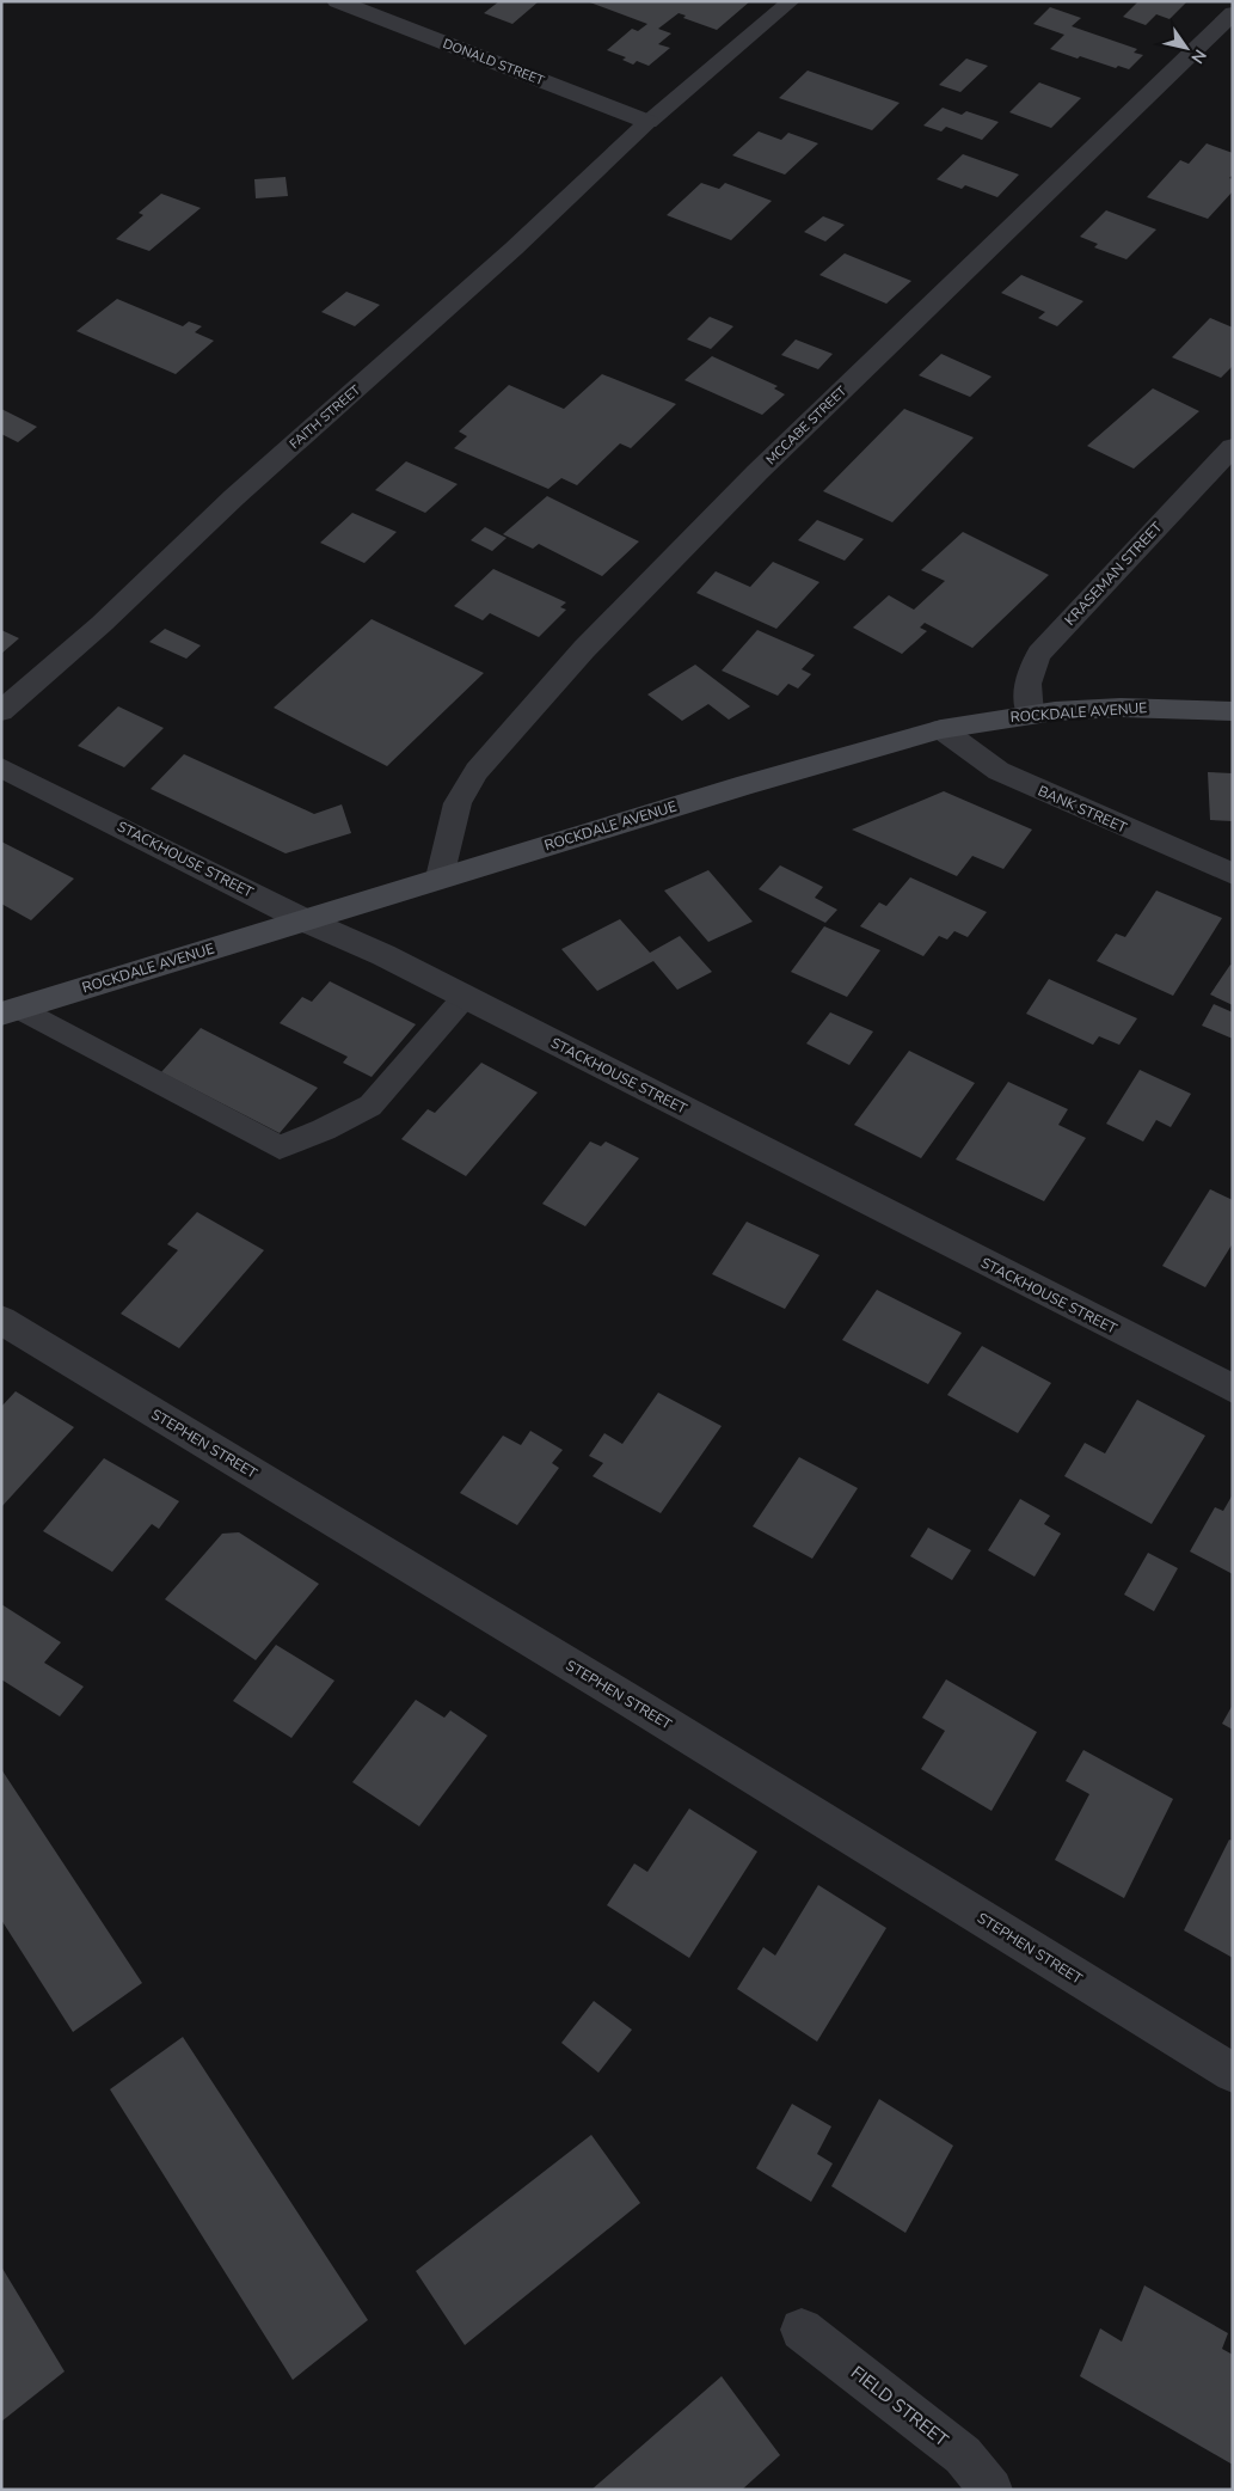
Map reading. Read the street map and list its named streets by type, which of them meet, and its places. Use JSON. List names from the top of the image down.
{
  "streets": {
    "main road": ["ROCKDALE AVENUE"],
    "street": [
      "DONALD STREET",
      "FAITH STREET",
      "MCCABE STREET",
      "KRASEMAN STREET",
      "BANK STREET",
      "STACKHOUSE STREET",
      "STEPHEN STREET",
      "FIELD STREET"
    ]
  },
  "crossings": [
    ["DONALD STREET", "FAITH STREET"],
    ["MCCABE STREET", "ROCKDALE AVENUE"],
    ["KRASEMAN STREET", "ROCKDALE AVENUE"],
    ["ROCKDALE AVENUE", "BANK STREET"],
    ["ROCKDALE AVENUE", "STACKHOUSE STREET"]
  ],
  "north": "bottom right"
}
